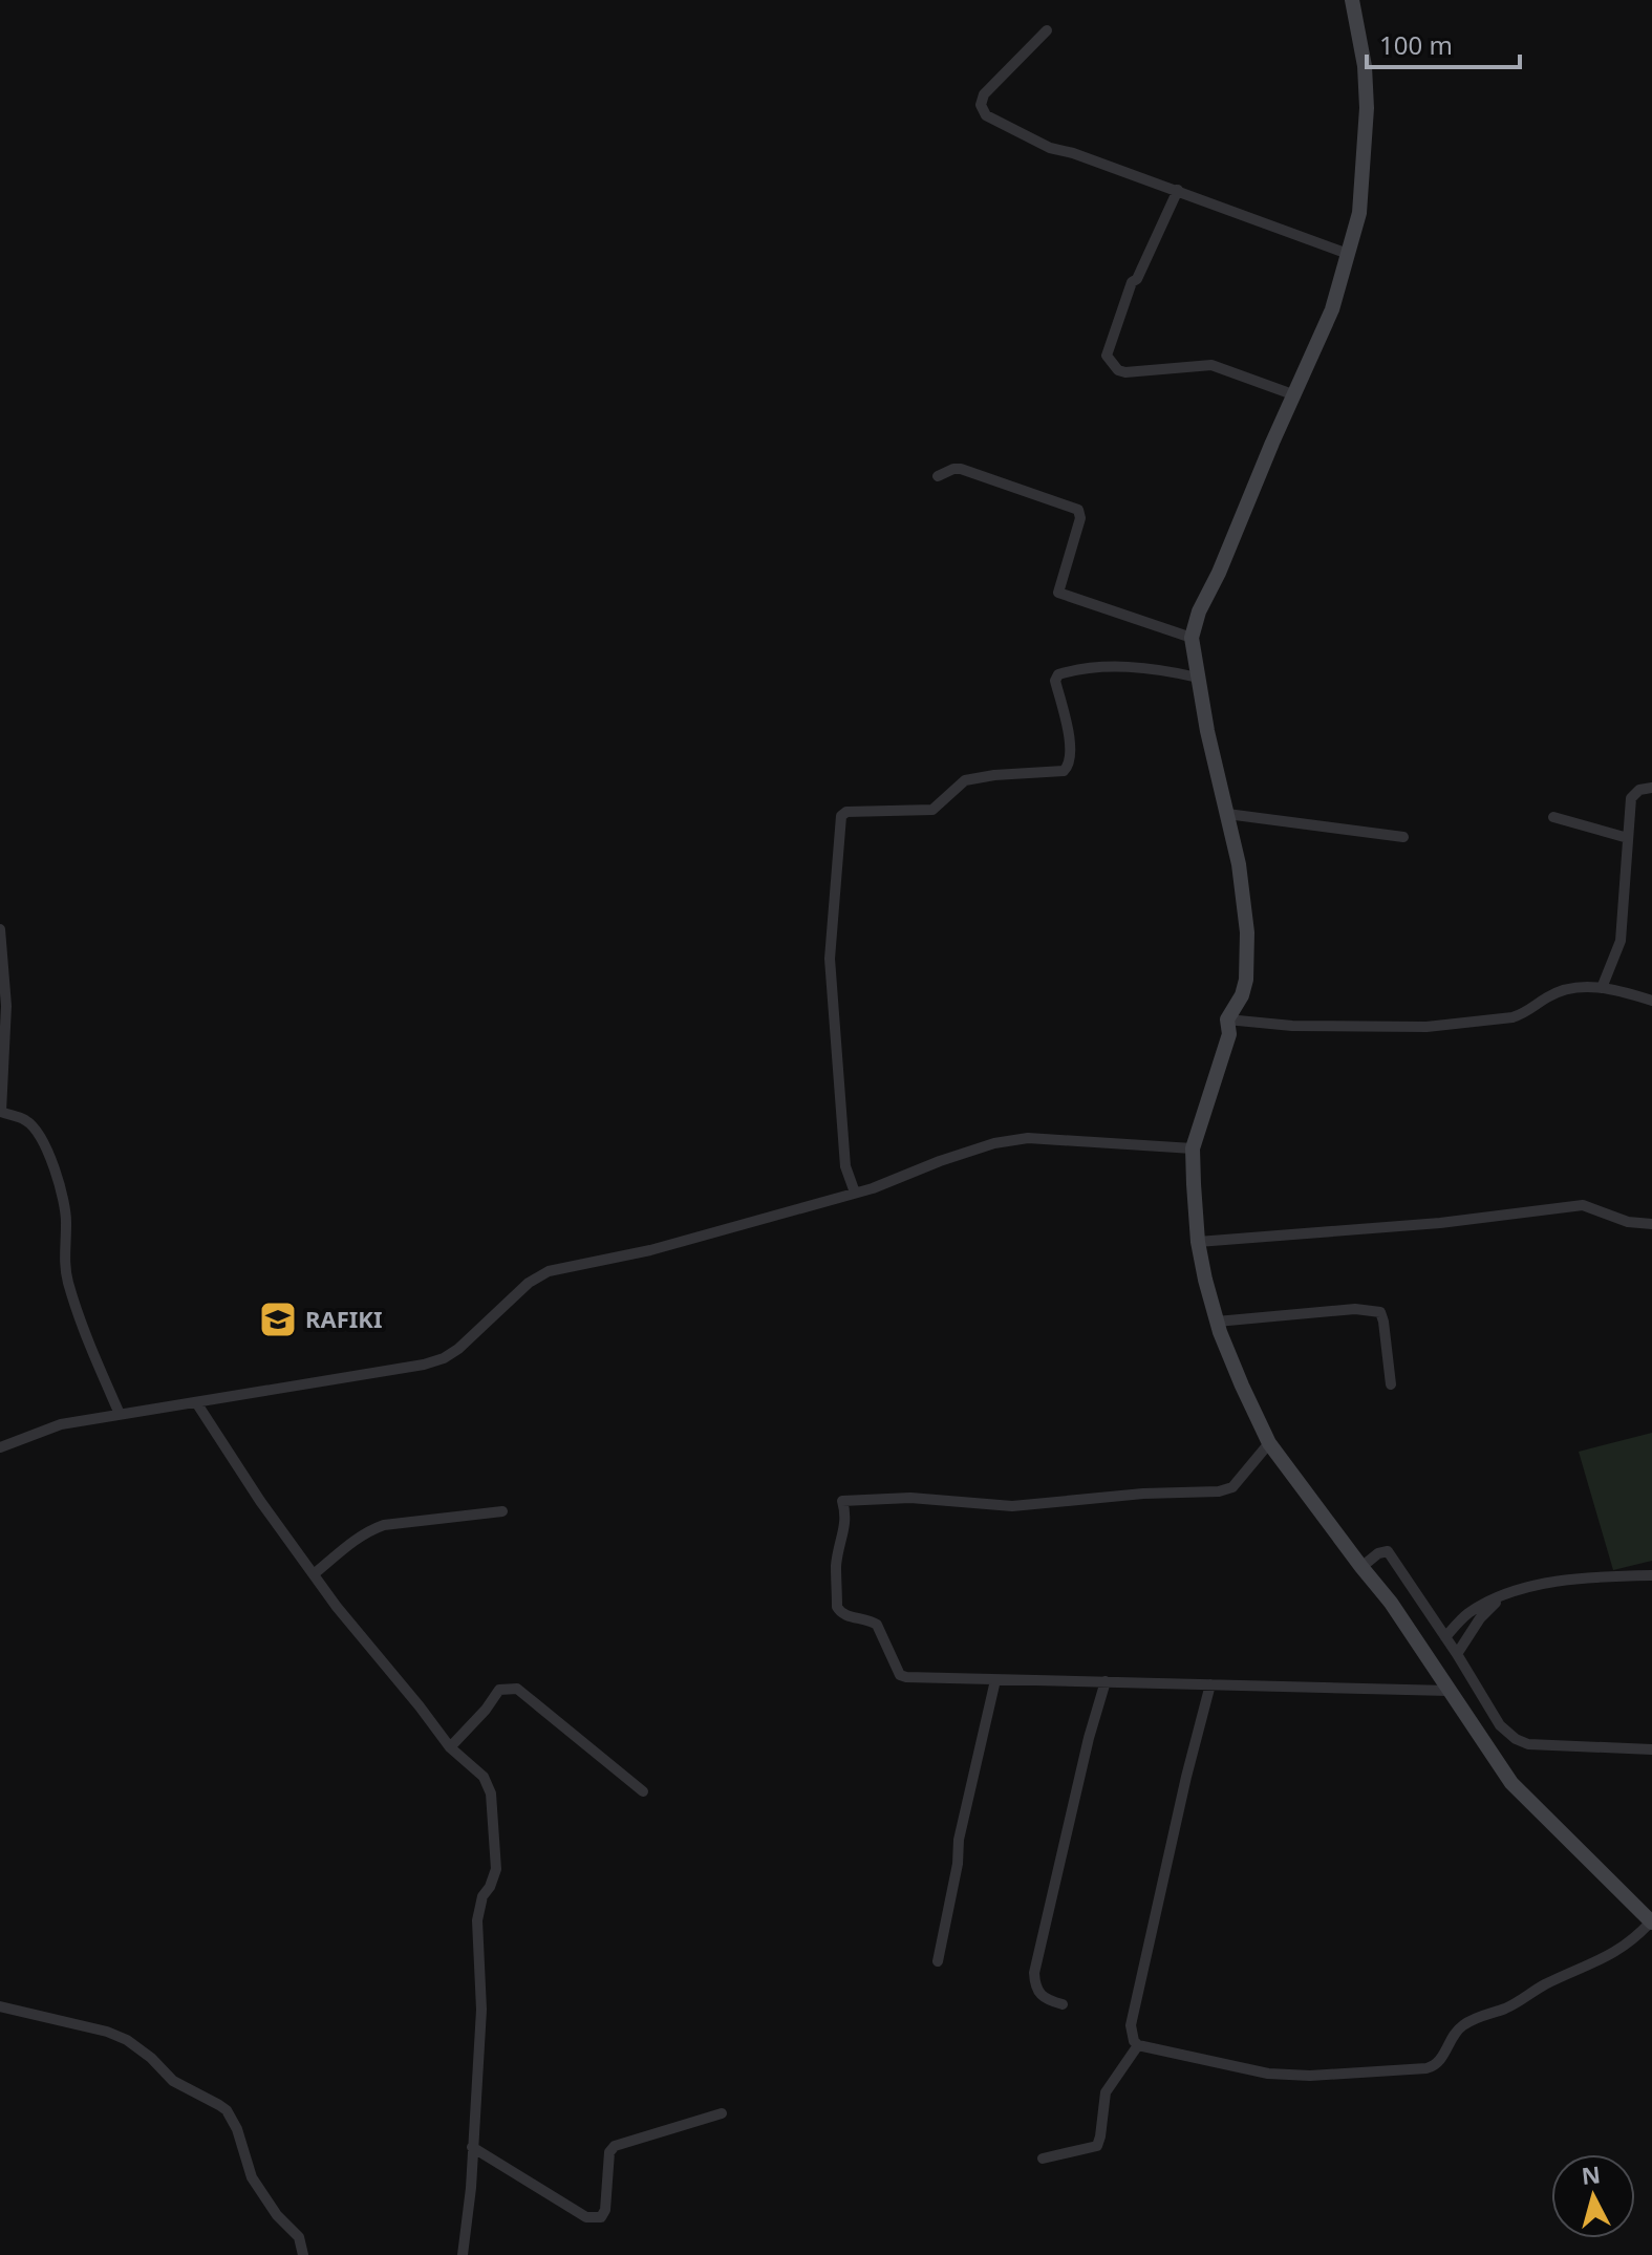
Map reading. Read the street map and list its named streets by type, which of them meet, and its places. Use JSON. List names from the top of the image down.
{
  "places": {
    "school or university": ["RAFIKI"]
  },
  "scale_bar": "100 m",
  "north": "top"
}
